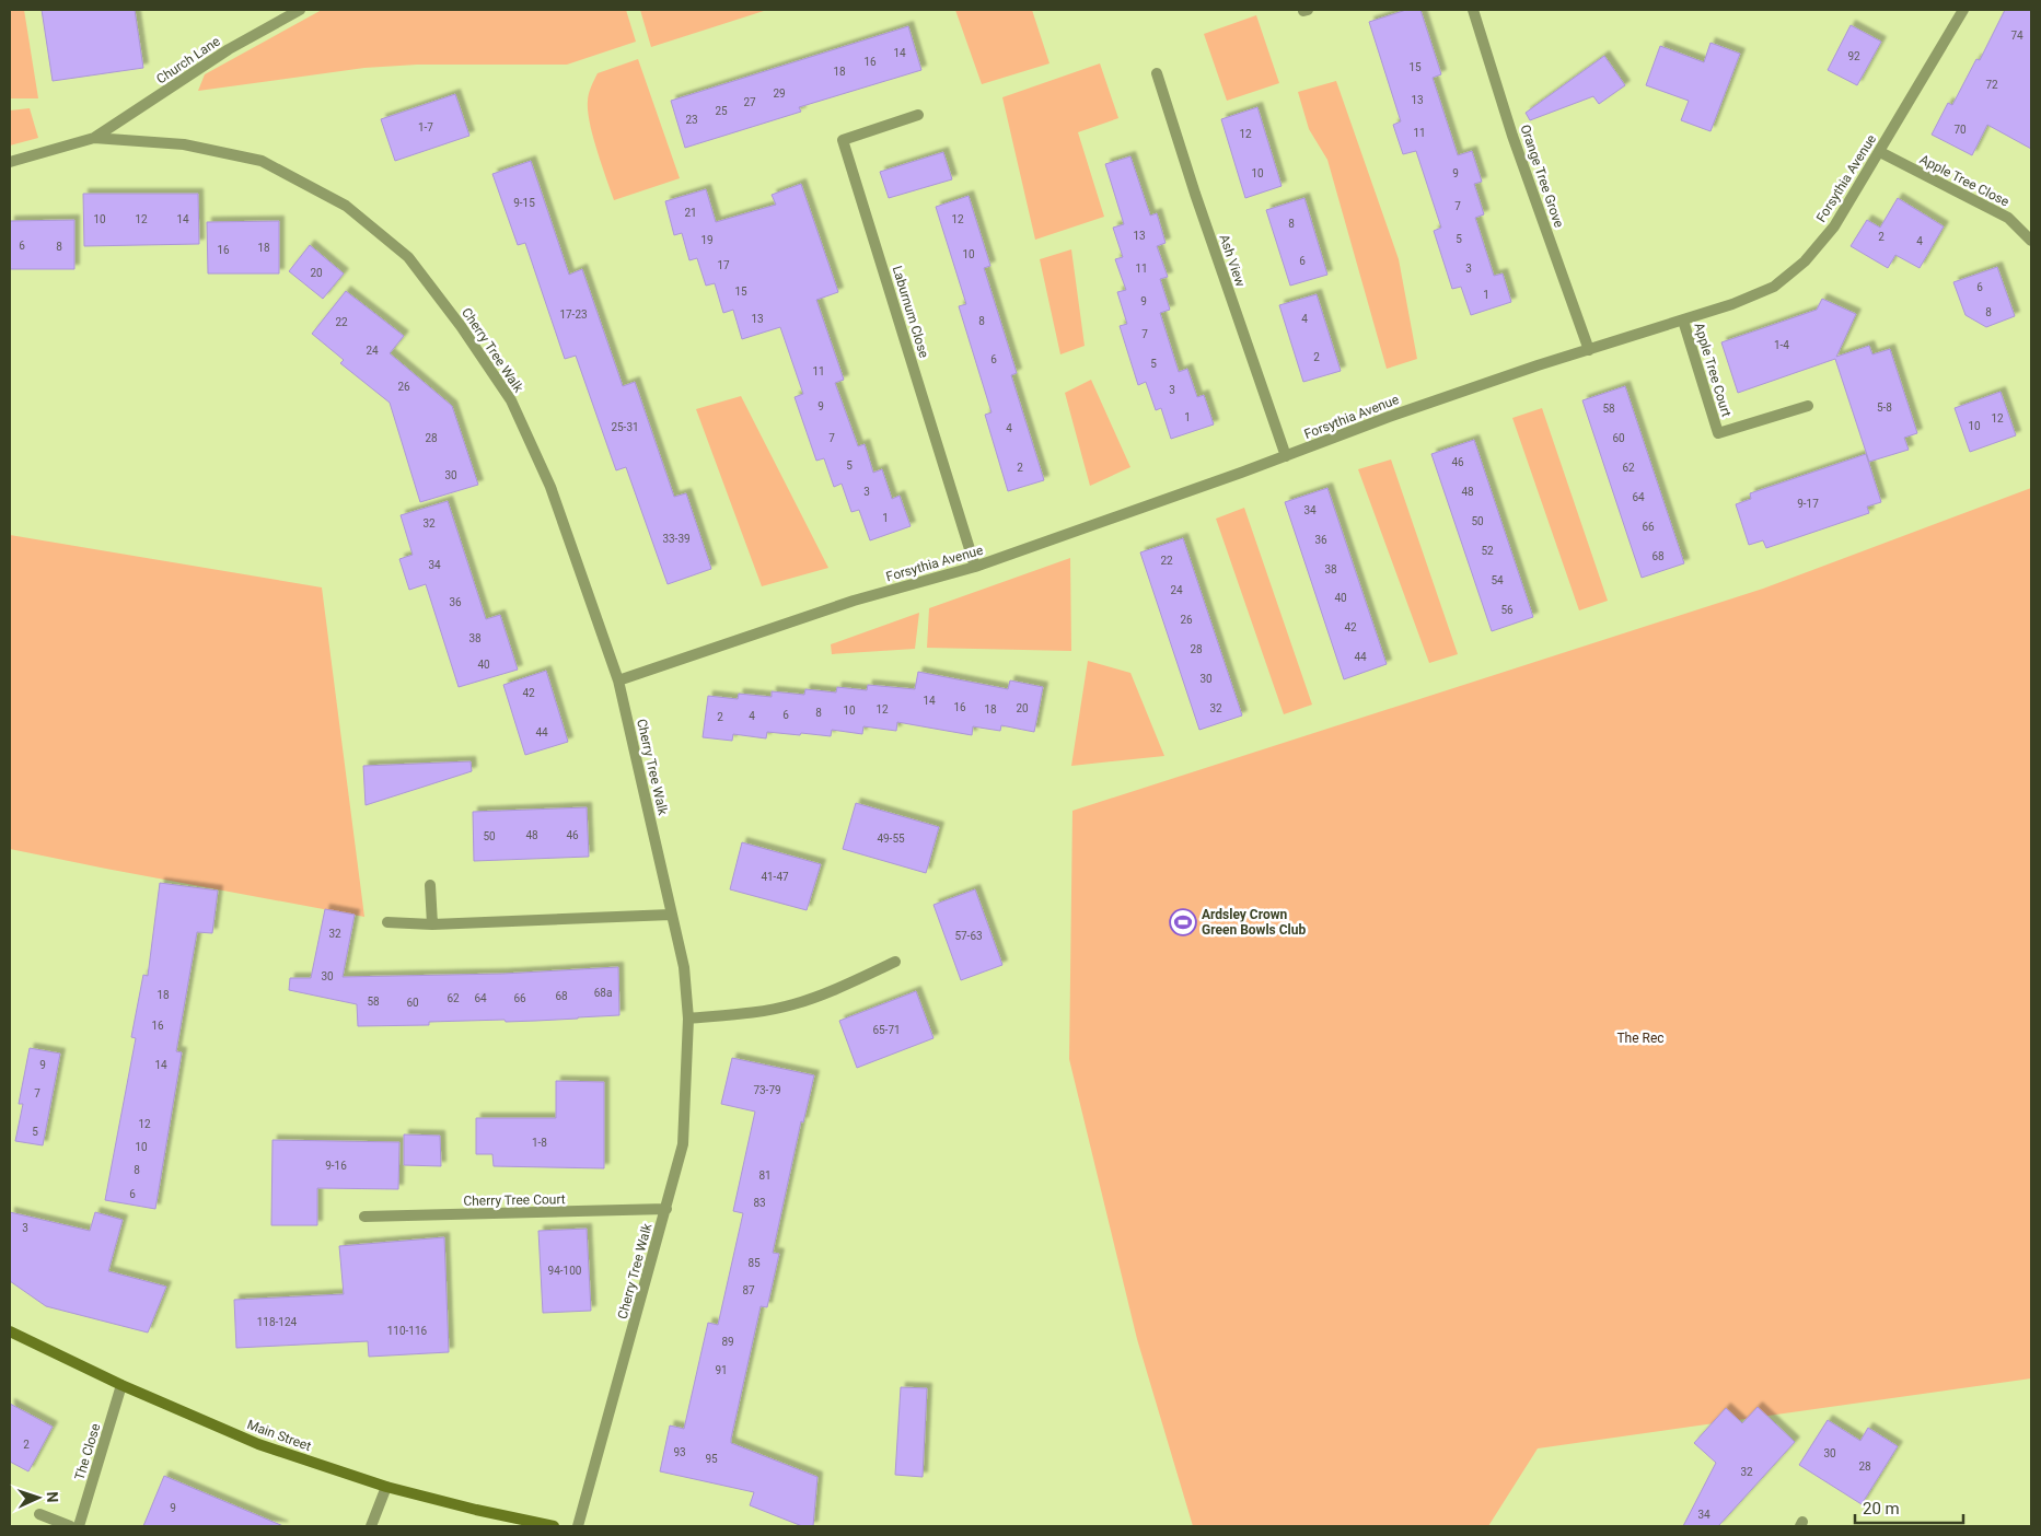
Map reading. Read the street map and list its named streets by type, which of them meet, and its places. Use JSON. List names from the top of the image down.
{
  "streets": {
    "street": [
      "Church Lane",
      "Orange Tree Grove",
      "Forsythia Avenue",
      "Apple Tree Close",
      "Ash View",
      "Laburnum Close",
      "Cherry Tree Walk",
      "Apple Tree Court",
      "Cherry Tree Court",
      "Main Street",
      "The Close"
    ]
  },
  "crossings": [
    ["Church Lane", "Cherry Tree Walk"],
    ["Orange Tree Grove", "Forsythia Avenue"],
    ["Forsythia Avenue", "Apple Tree Close"],
    ["Forsythia Avenue", "Ash View"],
    ["Forsythia Avenue", "Laburnum Close"],
    ["Forsythia Avenue", "Cherry Tree Walk"],
    ["Forsythia Avenue", "Apple Tree Court"],
    ["Cherry Tree Walk", "Cherry Tree Court"],
    ["Main Street", "The Close"]
  ],
  "parks": ["The Rec"],
  "places": {
    "sports": ["Ardsley Crown Green Bowls Club"]
  },
  "house_numbers": [
    "74",
    "14",
    "92",
    "16",
    "15",
    "18",
    "72",
    "29",
    "13",
    "27",
    "25",
    "23",
    "1-7",
    "70",
    "11",
    "12",
    "10",
    "9",
    "9-15",
    "7",
    "21",
    "10",
    "12",
    "14",
    "12",
    "8",
    "13",
    "2",
    "5",
    "19",
    "4",
    "6",
    "8",
    "18",
    "16",
    "10",
    "6",
    "17",
    "11",
    "3",
    "20",
    "6",
    "15",
    "1",
    "9",
    "8",
    "17-23",
    "13",
    "4",
    "8",
    "22",
    "7",
    "1-4",
    "24",
    "2",
    "6",
    "5",
    "11",
    "26",
    "3",
    "9",
    "5-8",
    "58",
    "1",
    "12",
    "10",
    "25-31",
    "4",
    "28",
    "7",
    "60",
    "46",
    "5",
    "2",
    "62",
    "30",
    "3",
    "48",
    "64",
    "9-17",
    "34",
    "1",
    "50",
    "32",
    "66",
    "33-39",
    "36",
    "52",
    "68",
    "22",
    "34",
    "38",
    "54",
    "24",
    "40",
    "36",
    "56",
    "26",
    "42",
    "38",
    "28",
    "44",
    "40",
    "30",
    "42",
    "14",
    "16",
    "20",
    "32",
    "12",
    "18",
    "10",
    "8",
    "6",
    "4",
    "2",
    "44",
    "48",
    "46",
    "50",
    "49-55",
    "41-47",
    "32",
    "57-63",
    "30",
    "68a",
    "18",
    "68",
    "62",
    "64",
    "66",
    "58",
    "60",
    "16",
    "65-71",
    "9",
    "14",
    "73-79",
    "7",
    "12",
    "5",
    "1-8",
    "10",
    "9-16",
    "8",
    "81",
    "6",
    "83",
    "3",
    "85",
    "94-100",
    "87",
    "118-124",
    "110-116",
    "89",
    "91",
    "2",
    "93",
    "30",
    "95",
    "28",
    "32",
    "9",
    "34"
  ],
  "scale_bar": "20 m",
  "north": "right"
}
